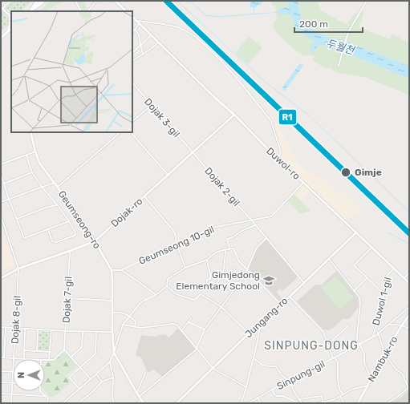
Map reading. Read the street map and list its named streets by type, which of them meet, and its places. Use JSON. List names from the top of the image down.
{
  "streets": {
    "street": [
      "Dojak 3-gil",
      "Duwol-ro",
      "Dojak 2-gil",
      "Dojak-ro",
      "Geumseong-ro",
      "Geumseong 10-gil",
      "Dojak 7-gil",
      "Duwol 1-gil",
      "Jungang-ro",
      "Dojak 8-gil",
      "Nambuk-ro",
      "Sinpung-gil"
    ]
  },
  "crossings": [
    ["Dojak 3-gil", "Dojak 2-gil"],
    ["Dojak 3-gil", "Dojak-ro"],
    ["Duwol-ro", "Dojak-ro"],
    ["Duwol-ro", "Geumseong 10-gil"],
    ["Duwol-ro", "Duwol 1-gil"],
    ["Duwol-ro", "Jungang-ro"],
    ["Dojak 2-gil", "Dojak-ro"],
    ["Dojak 2-gil", "Geumseong 10-gil"],
    ["Dojak 2-gil", "Jungang-ro"],
    ["Dojak-ro", "Geumseong-ro"],
    ["Dojak-ro", "Dojak 7-gil"],
    ["Dojak-ro", "Dojak 8-gil"],
    ["Geumseong-ro", "Geumseong 10-gil"],
    ["Duwol 1-gil", "Sinpung-gil"]
  ],
  "districts": ["SINPUNG-DONG"],
  "water": ["두월천"],
  "places": {
    "other": ["Gimje"],
    "school or university": ["Gimjedong Elementary School"]
  },
  "lines": ["transit line R1"],
  "scale_bar": "200 m",
  "north": "left"
}
